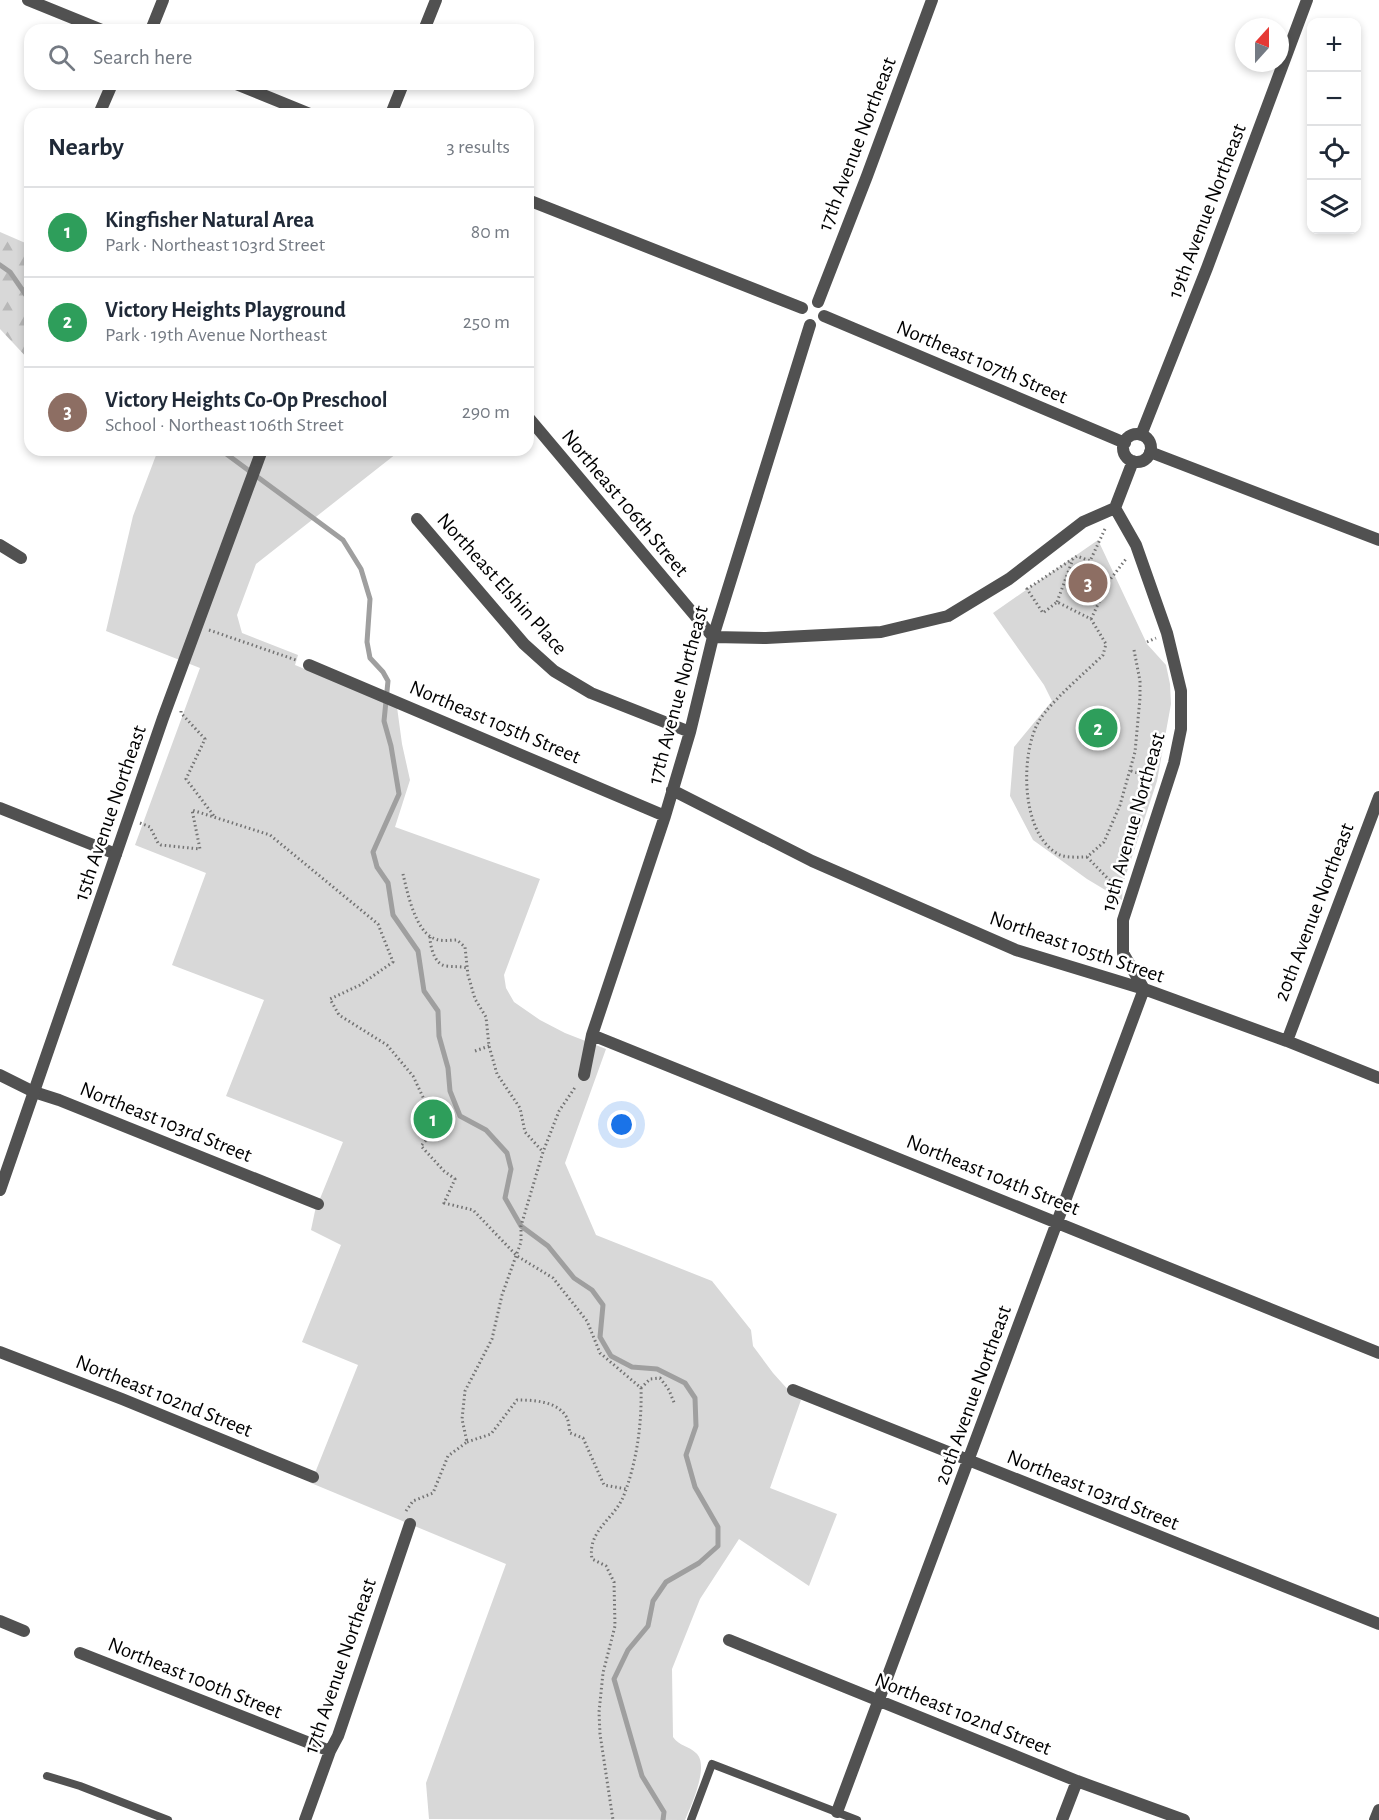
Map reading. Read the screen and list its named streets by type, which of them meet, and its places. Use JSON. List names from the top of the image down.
{
  "streets": {
    "street": [
      "17th Avenue Northeast",
      "19th Avenue Northeast",
      "Northeast 107th Street",
      "Northeast 106th Street",
      "Northeast Elshin Place",
      "Northeast 105th Street",
      "15th Avenue Northeast",
      "20th Avenue Northeast",
      "Northeast 103rd Street",
      "Northeast 104th Street",
      "Northeast 102nd Street",
      "Northeast 100th Street"
    ]
  },
  "crossings": [
    ["17th Avenue Northeast", "Northeast 107th Street"],
    ["17th Avenue Northeast", "Northeast 106th Street"],
    ["17th Avenue Northeast", "Northeast Elshin Place"],
    ["17th Avenue Northeast", "Northeast 105th Street"],
    ["17th Avenue Northeast", "Northeast 104th Street"],
    ["17th Avenue Northeast", "Northeast 100th Street"],
    ["19th Avenue Northeast", "Northeast 107th Street"],
    ["19th Avenue Northeast", "Northeast 105th Street"],
    ["19th Avenue Northeast", "20th Avenue Northeast"],
    ["Northeast 105th Street", "20th Avenue Northeast"],
    ["15th Avenue Northeast", "Northeast 103rd Street"],
    ["20th Avenue Northeast", "Northeast 103rd Street"],
    ["20th Avenue Northeast", "Northeast 104th Street"],
    ["20th Avenue Northeast", "Northeast 102nd Street"]
  ],
  "north": "top",
  "page": {
    "map_buttons": ["+", "−"],
    "search": "Search here",
    "heading": ["Nearby", "3 results"],
    "list": [
      {
        "mark": "1",
        "name": "Kingfisher Natural Area",
        "note": "Park · Northeast 103rd Street",
        "value": "80 m"
      },
      {
        "mark": "2",
        "name": "Victory Heights Playground",
        "note": "Park · 19th Avenue Northeast",
        "value": "250 m"
      },
      {
        "mark": "3",
        "name": "Victory Heights Co-Op Preschool",
        "note": "School · Northeast 106th Street",
        "value": "290 m"
      }
    ],
    "pins": ["3", "2", "1"]
  }
}
